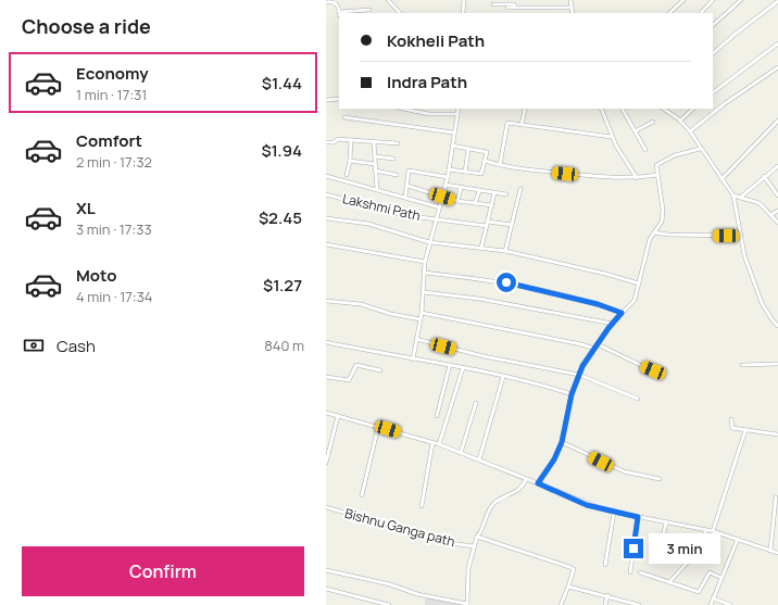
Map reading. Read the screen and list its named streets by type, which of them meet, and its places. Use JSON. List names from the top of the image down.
{
  "streets": {
    "street": ["Lakshmi Path", "Bishnu Ganga path"]
  },
  "page": {
    "heading": "Choose a ride",
    "banner": ["Kokheli Path", "Indra Path"],
    "list": [
      {
        "name": "Economy",
        "note": "1 min · 17:31",
        "value": "$1.44"
      },
      {
        "name": "Comfort",
        "note": "2 min · 17:32",
        "value": "$1.94"
      },
      {
        "name": "XL",
        "note": "3 min · 17:33",
        "value": "$2.45"
      },
      {
        "name": "Moto",
        "note": "4 min · 17:34",
        "value": "$1.27"
      }
    ],
    "pay": ["Cash", "840 m"],
    "bubble": "3 min",
    "buttons": "Confirm"
  }
}
